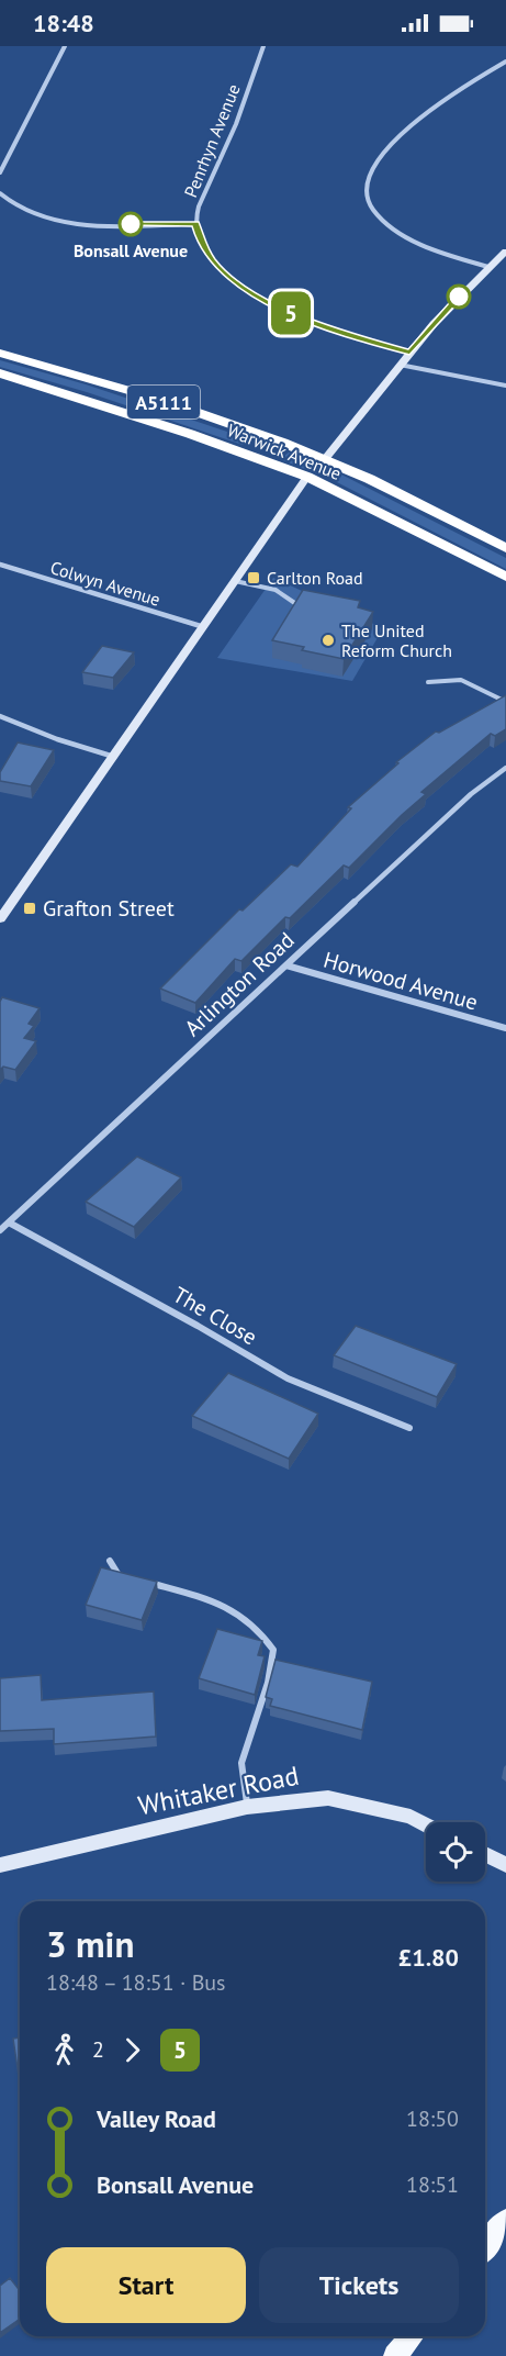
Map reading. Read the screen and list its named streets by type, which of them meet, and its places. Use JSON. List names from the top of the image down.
{
  "streets": {
    "highway": ["A5111", "Warwick Avenue"],
    "street": [
      "Penrhyn Avenue",
      "Colwyn Avenue",
      "Horwood Avenue",
      "Arlington Road",
      "The Close",
      "Whitaker Road"
    ]
  },
  "crossings": [
    ["Horwood Avenue", "Arlington Road"],
    ["Arlington Road", "The Close"]
  ],
  "places": {
    "other": ["Bonsall Avenue", "The United Reform Church"],
    "transit": ["Carlton Road", "Grafton Street"]
  },
  "lines": ["bus line 5"],
  "page": {
    "status": "18:48",
    "on_map": "5",
    "heading": ["3 min", "18:48 – 18:51 · Bus", "£1.80"],
    "legs": ["2", "5"],
    "list": [
      {
        "name": "Valley Road",
        "value": "18:50"
      },
      {
        "name": "Bonsall Avenue",
        "value": "18:51"
      }
    ],
    "buttons": ["Start", "Tickets"]
  }
}
